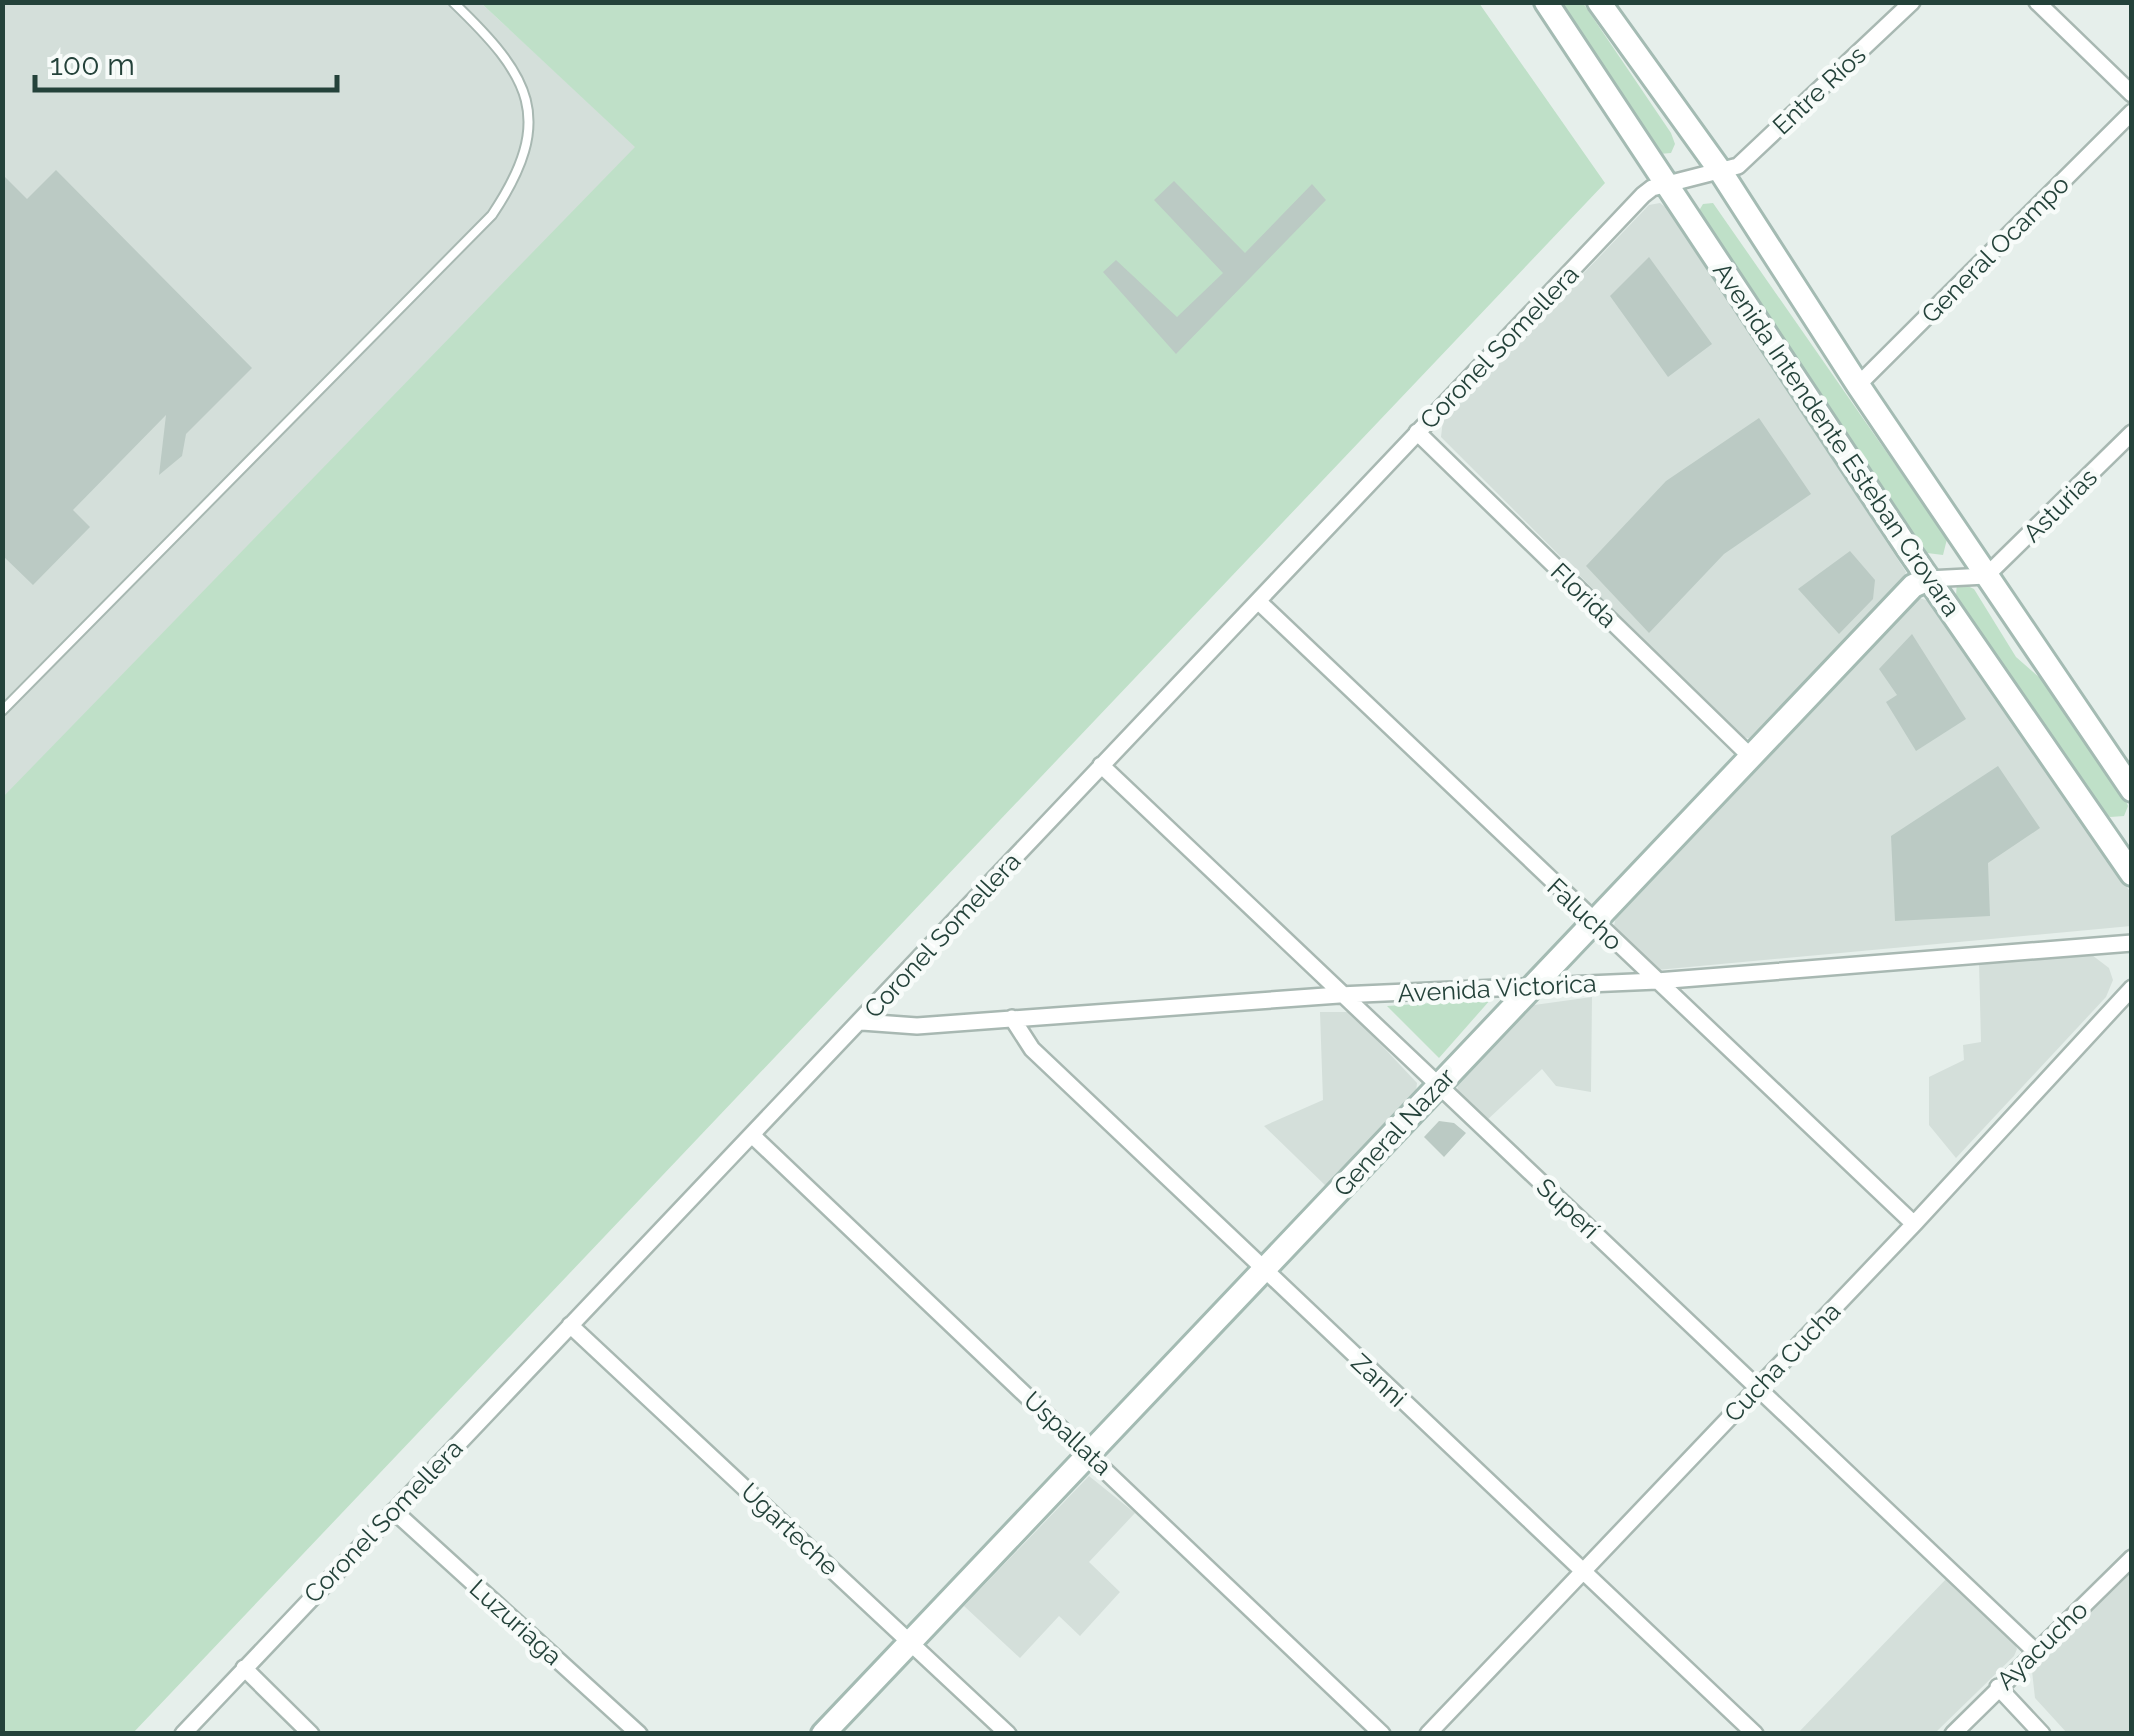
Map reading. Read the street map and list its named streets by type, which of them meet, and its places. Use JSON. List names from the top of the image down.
{
  "streets": {
    "main road": ["Avenida Intendente Esteban Crovara", "General Nazar"],
    "street": [
      "Entre Ríos",
      "General Ocampo",
      "Coronel Somellera",
      "Asturias",
      "Florida",
      "Falucho",
      "Avenida Victorica",
      "Superí",
      "Cucha Cucha",
      "Zanni",
      "Uspallata",
      "Ugarteche",
      "Luzuriaga",
      "Ayacucho"
    ]
  },
  "crossings": [
    ["Entre Ríos", "Coronel Somellera"],
    ["Entre Ríos", "Avenida Intendente Esteban Crovara"],
    ["General Ocampo", "Avenida Intendente Esteban Crovara"],
    ["Coronel Somellera", "Avenida Intendente Esteban Crovara"],
    ["Coronel Somellera", "Florida"],
    ["Coronel Somellera", "Falucho"],
    ["Coronel Somellera", "Avenida Victorica"],
    ["Coronel Somellera", "Superí"],
    ["Coronel Somellera", "Uspallata"],
    ["Coronel Somellera", "Ugarteche"],
    ["Coronel Somellera", "Luzuriaga"],
    ["Avenida Intendente Esteban Crovara", "Asturias"],
    ["Avenida Intendente Esteban Crovara", "General Nazar"],
    ["Florida", "General Nazar"],
    ["Falucho", "Avenida Victorica"],
    ["Falucho", "General Nazar"],
    ["Falucho", "Cucha Cucha"],
    ["Avenida Victorica", "General Nazar"],
    ["Avenida Victorica", "Superí"],
    ["Avenida Victorica", "Zanni"],
    ["General Nazar", "Superí"],
    ["General Nazar", "Zanni"],
    ["General Nazar", "Uspallata"],
    ["General Nazar", "Ugarteche"],
    ["Superí", "Cucha Cucha"],
    ["Superí", "Ayacucho"],
    ["Cucha Cucha", "Zanni"]
  ],
  "scale_bar": "100 m"
}
